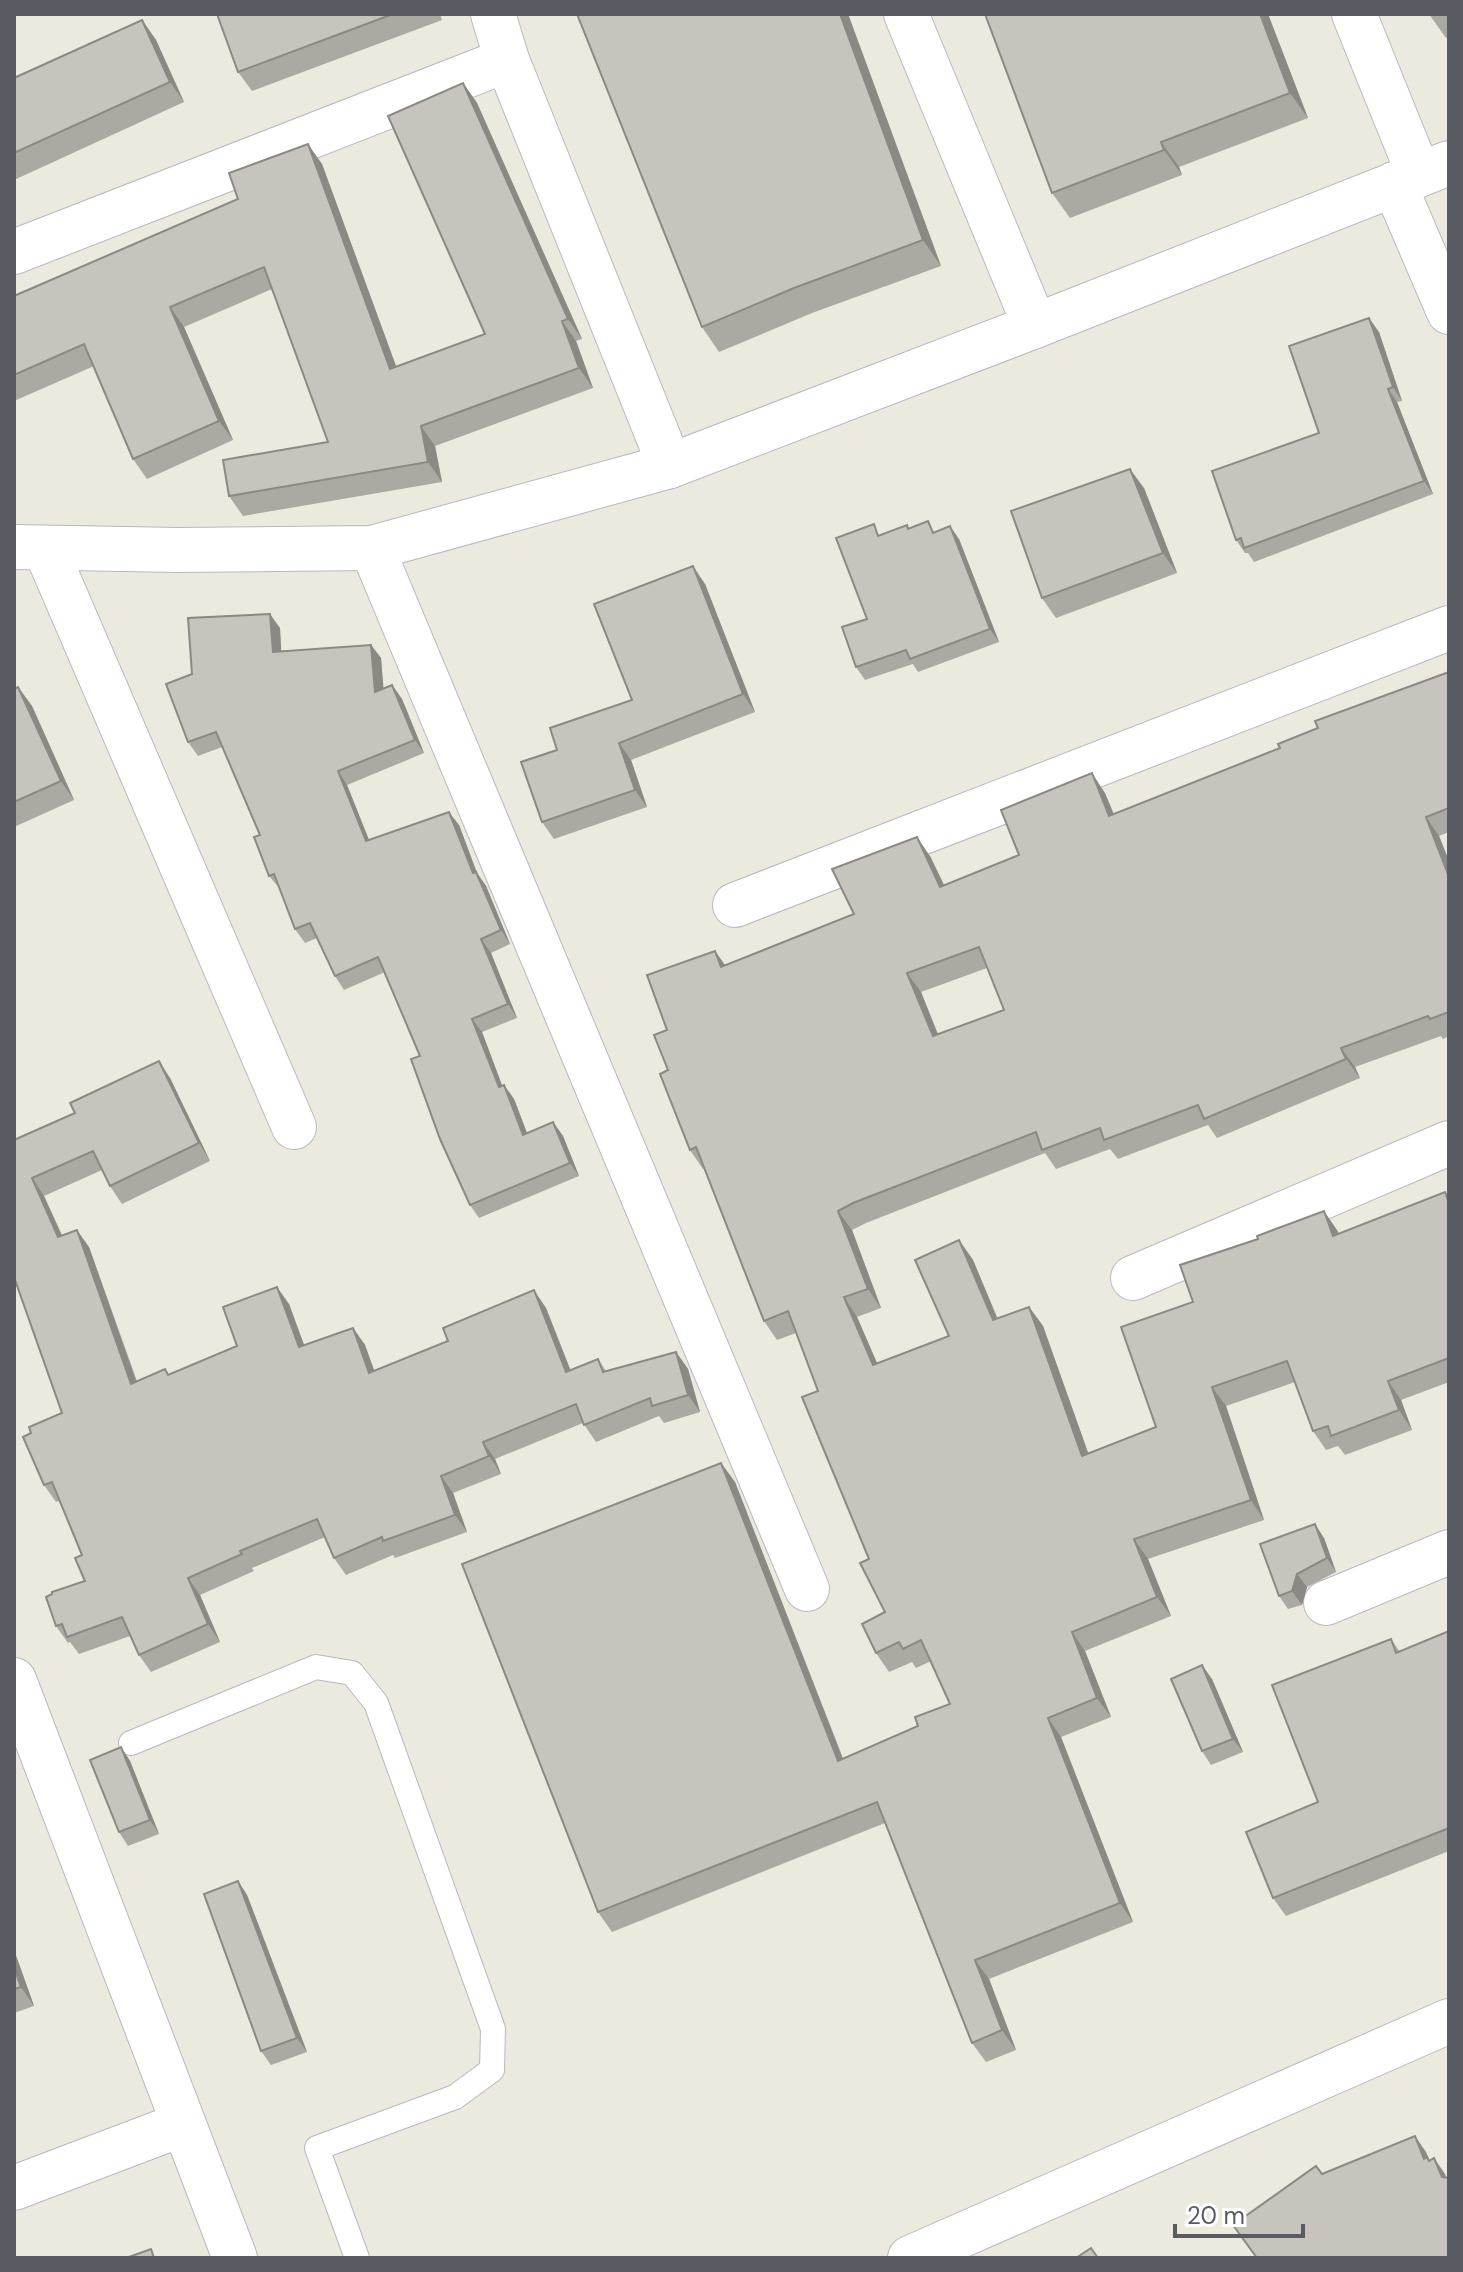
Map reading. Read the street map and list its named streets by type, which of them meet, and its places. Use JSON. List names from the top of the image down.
{
  "scale_bar": "20 m"
}
